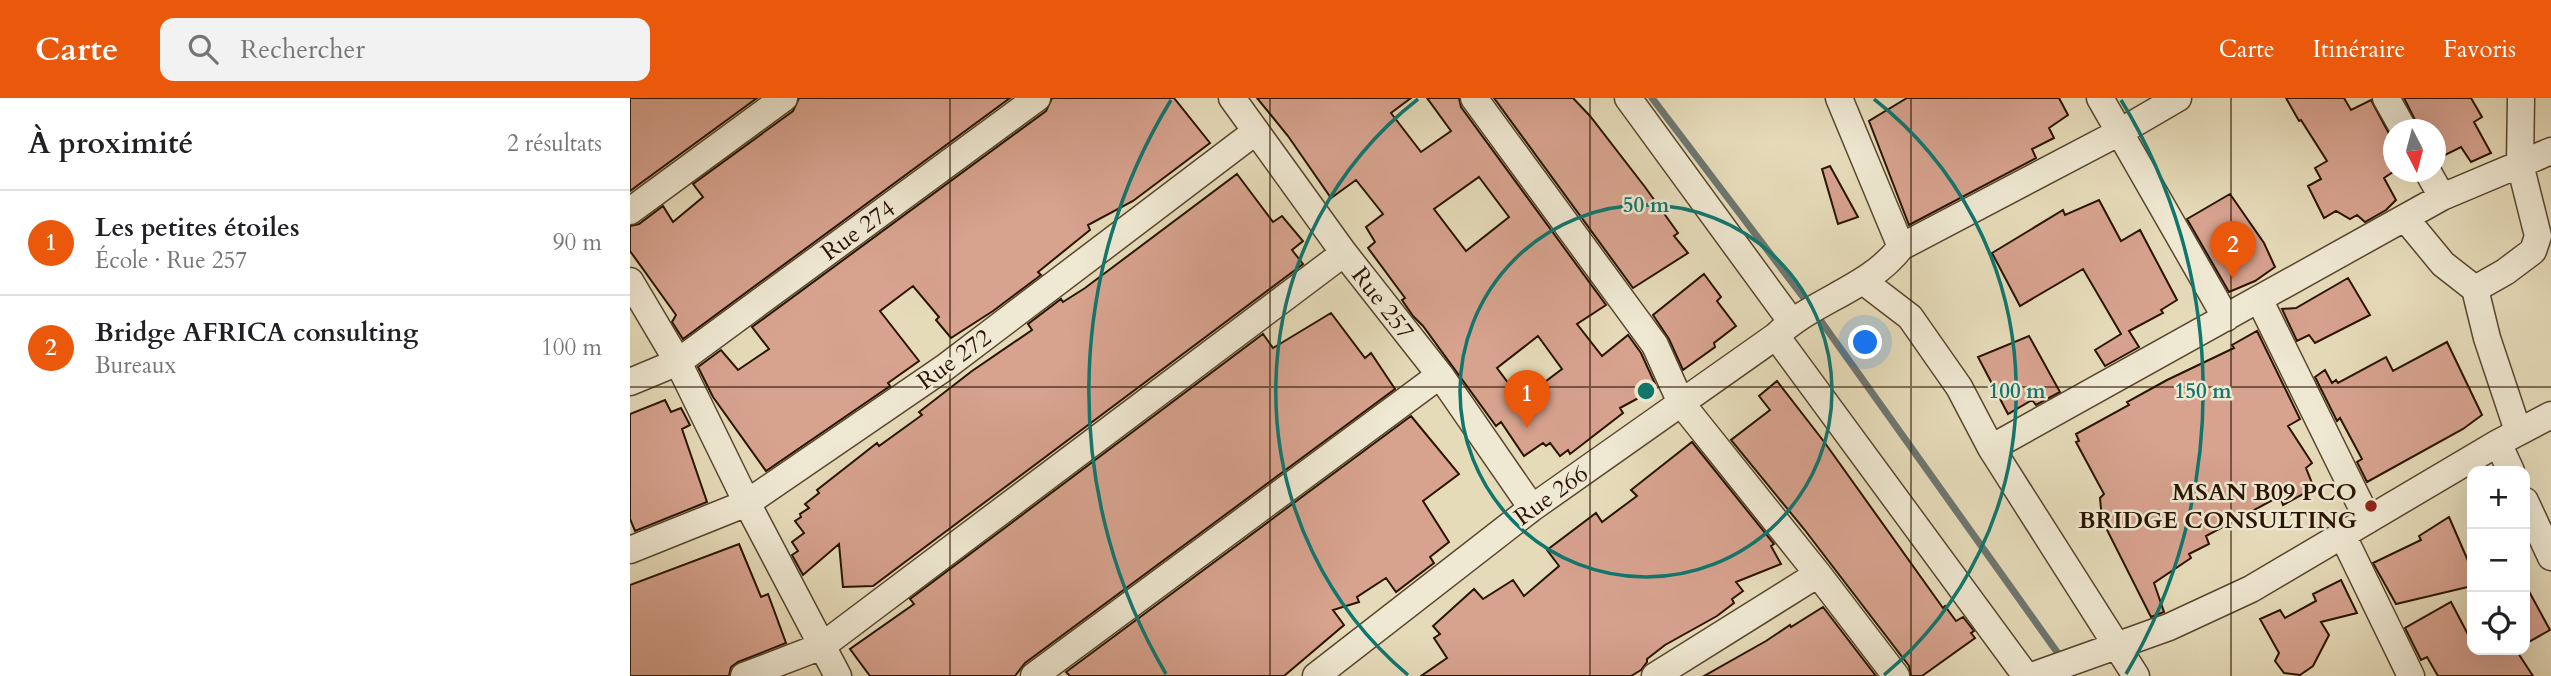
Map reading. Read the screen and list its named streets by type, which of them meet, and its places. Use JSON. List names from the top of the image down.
{
  "streets": {
    "street": [
      "Rue 274",
      "Rue 257",
      "Rue 272",
      "Rue 266"
    ]
  },
  "crossings": [
    ["Rue 257", "Rue 272"],
    ["Rue 257", "Rue 266"]
  ],
  "places": ["MSAN B09 PCO BRIDGE CONSULTING"],
  "north": "bottom",
  "page": {
    "header": "Carte",
    "search": "Rechercher",
    "nav": ["Carte", "Itinéraire", "Favoris"],
    "heading": ["À proximité", "2 résultats"],
    "list": [
      {
        "mark": "1",
        "name": "Les petites étoiles",
        "note": "École · Rue 257",
        "value": "90 m"
      },
      {
        "mark": "2",
        "name": "Bridge AFRICA consulting",
        "note": "Bureaux",
        "value": "100 m"
      }
    ],
    "pins": ["2", "1"],
    "map_buttons": ["+", "−"]
  },
  "rings": ["50 m", "100 m", "150 m"]
}
